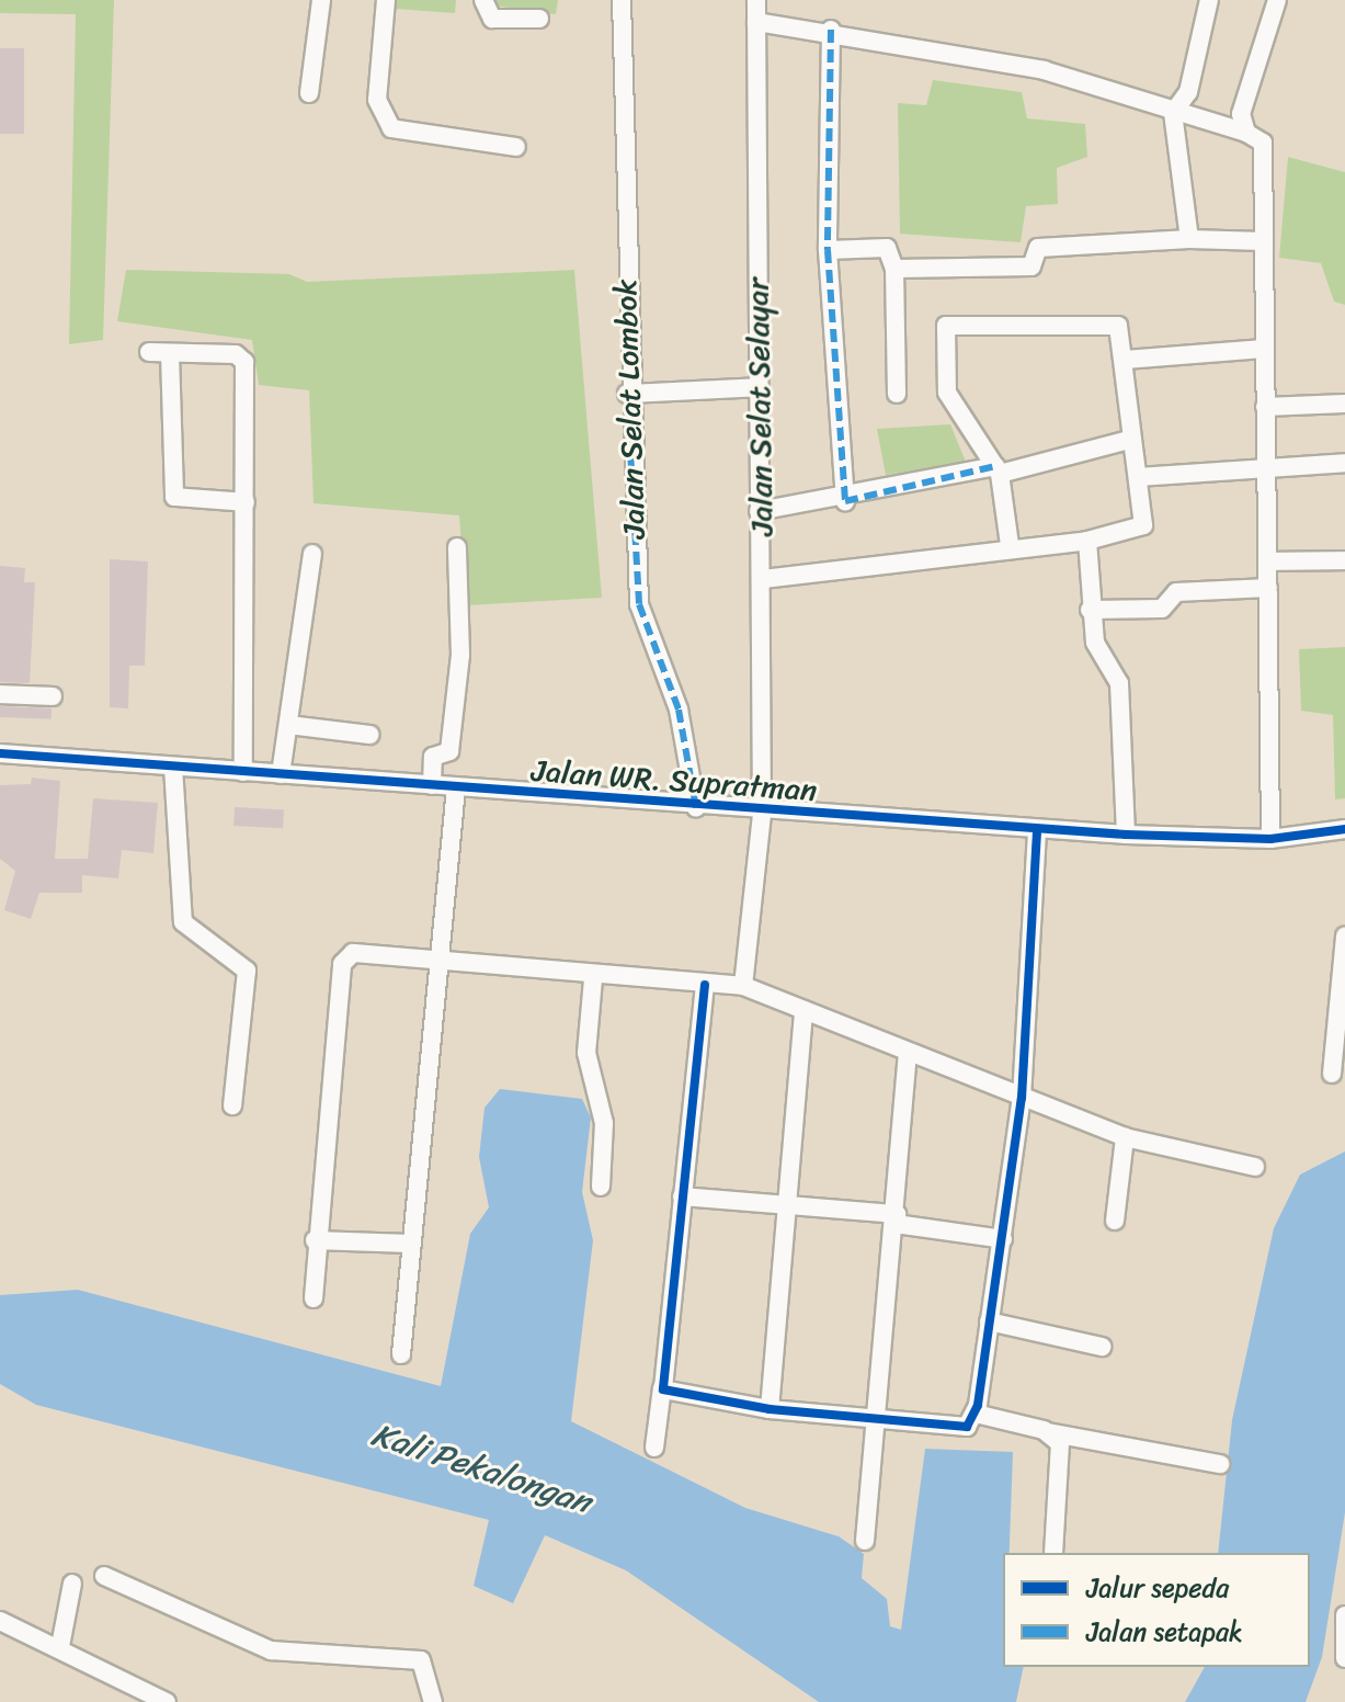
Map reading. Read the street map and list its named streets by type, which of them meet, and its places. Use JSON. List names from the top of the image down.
{
  "streets": {
    "street": ["Jalan Selat Selayar", "Jalan Selat Lombok", "Jalan WR. Supratman"]
  },
  "crossings": [
    ["Jalan Selat Selayar", "Jalan WR. Supratman"],
    ["Jalan Selat Lombok", "Jalan WR. Supratman"]
  ],
  "water": ["Kali Pekalongan"],
  "legend": ["Jalur sepeda", "Jalan setapak"]
}
